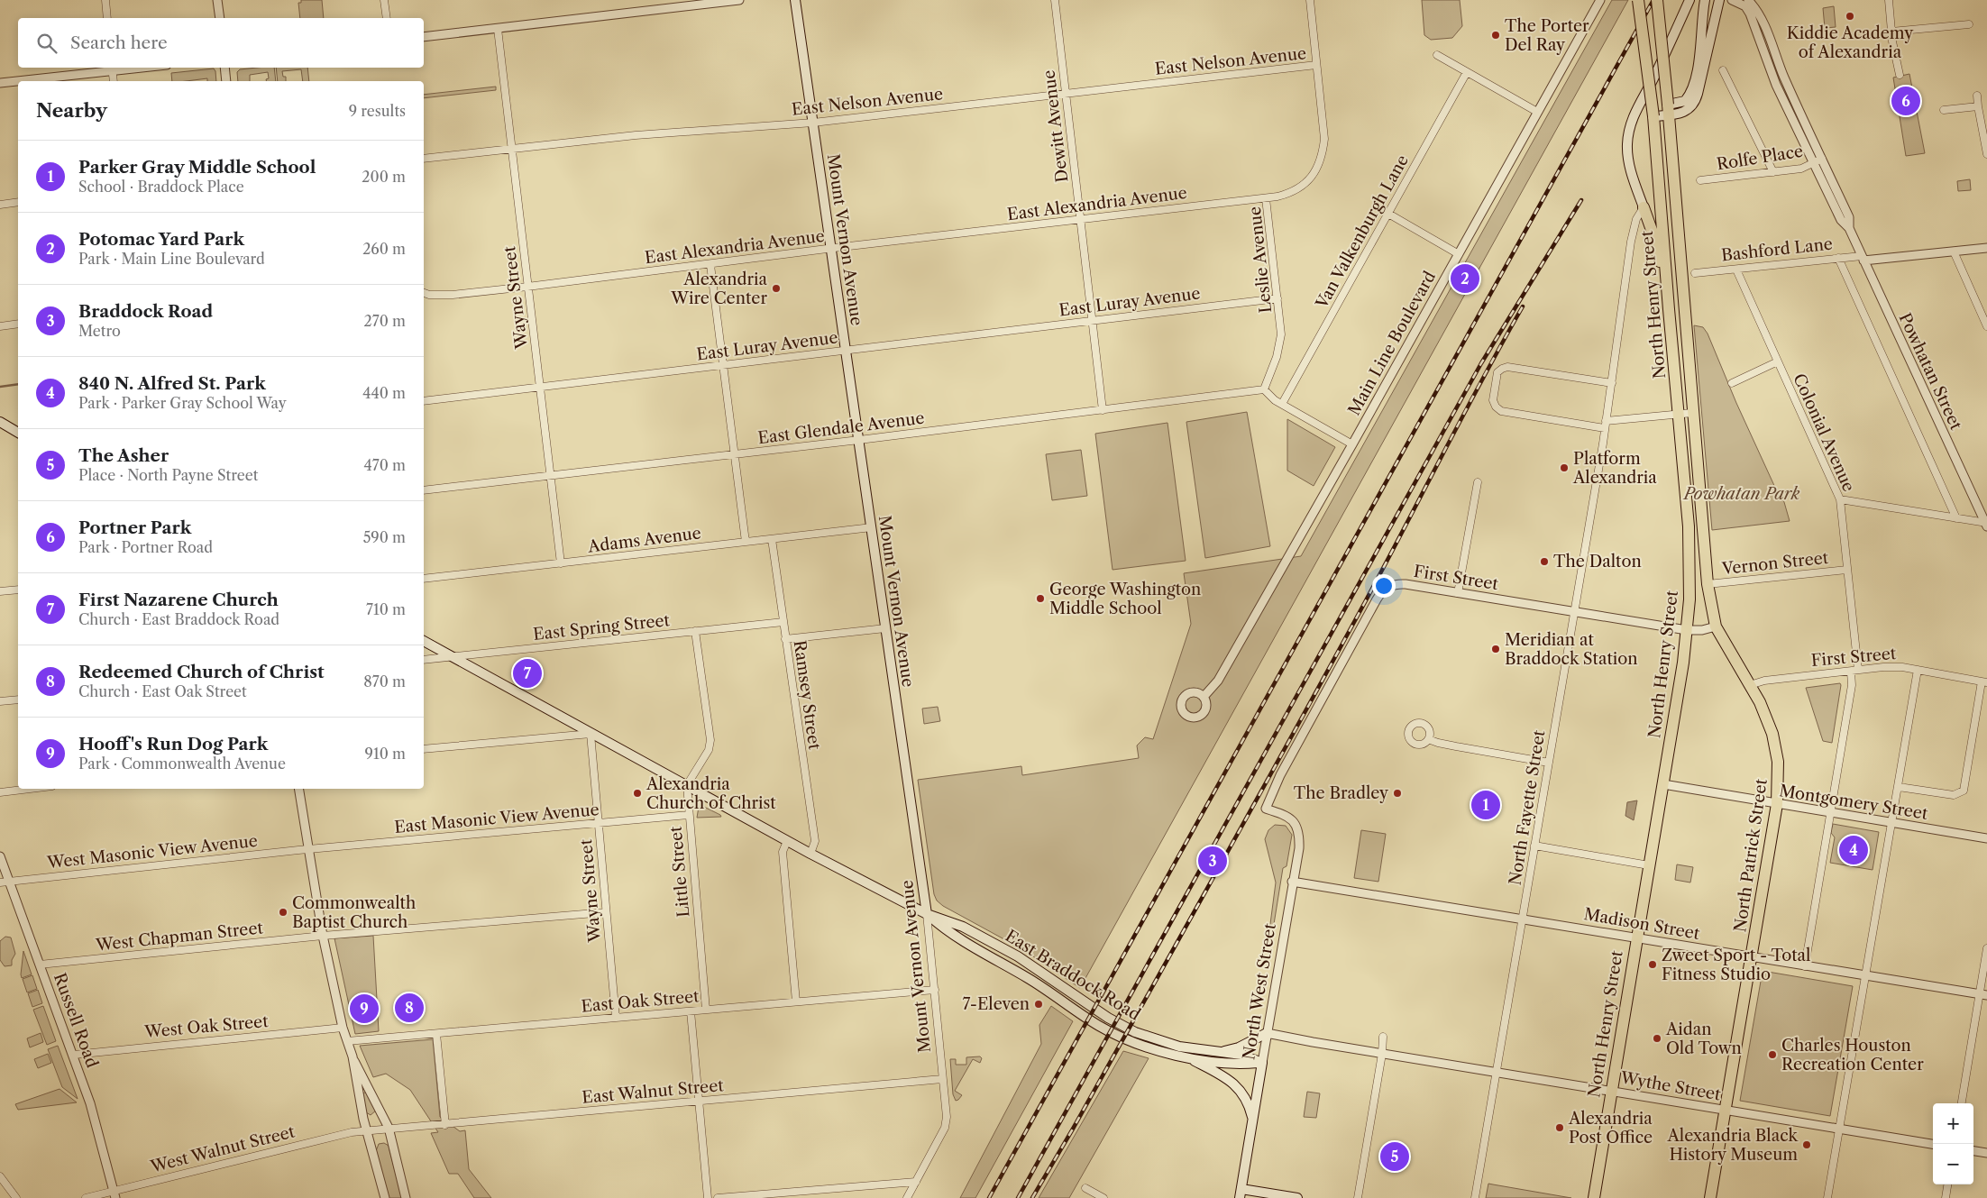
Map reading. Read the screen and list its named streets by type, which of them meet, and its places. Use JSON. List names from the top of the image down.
{
  "streets": {
    "highway": ["North Henry Street", "North Patrick Street"],
    "main road": ["Mount Vernon Avenue", "East Braddock Road", "North West Street"],
    "street": [
      "East Nelson Avenue",
      "Dewitt Avenue",
      "Rolfe Place",
      "East Alexandria Avenue",
      "Van Valkenburgh Lane",
      "Bashford Lane",
      "Leslie Avenue",
      "Wayne Street",
      "East Luray Avenue",
      "Main Line Boulevard",
      "Powhatan Street",
      "East Glendale Avenue",
      "Colonial Avenue",
      "Adams Avenue",
      "Vernon Street",
      "First Street",
      "East Spring Street",
      "Ramsey Street",
      "Montgomery Street",
      "North Fayette Street",
      "East Masonic View Avenue",
      "West Masonic View Avenue",
      "Little Street",
      "Madison Street",
      "West Chapman Street",
      "East Oak Street",
      "Russell Road",
      "West Oak Street",
      "Wythe Street",
      "East Walnut Street",
      "West Walnut Street"
    ]
  },
  "crossings": [
    ["East Nelson Avenue", "Dewitt Avenue"],
    ["East Nelson Avenue", "Mount Vernon Avenue"],
    ["East Nelson Avenue", "Leslie Avenue"],
    ["East Nelson Avenue", "Wayne Street"],
    ["Dewitt Avenue", "East Alexandria Avenue"],
    ["Dewitt Avenue", "East Luray Avenue"],
    ["Dewitt Avenue", "East Glendale Avenue"],
    ["Rolfe Place", "Powhatan Street"],
    ["East Alexandria Avenue", "Mount Vernon Avenue"],
    ["East Alexandria Avenue", "Leslie Avenue"],
    ["East Alexandria Avenue", "Wayne Street"],
    ["Mount Vernon Avenue", "East Luray Avenue"],
    ["Mount Vernon Avenue", "East Glendale Avenue"],
    ["Mount Vernon Avenue", "Adams Avenue"],
    ["Mount Vernon Avenue", "East Braddock Road"],
    ["Mount Vernon Avenue", "East Oak Street"],
    ["Mount Vernon Avenue", "East Walnut Street"],
    ["Bashford Lane", "Powhatan Street"],
    ["Bashford Lane", "Colonial Avenue"],
    ["Leslie Avenue", "East Luray Avenue"],
    ["Leslie Avenue", "East Glendale Avenue"],
    ["Wayne Street", "East Luray Avenue"],
    ["Wayne Street", "East Glendale Avenue"],
    ["Wayne Street", "Adams Avenue"],
    ["Wayne Street", "East Masonic View Avenue"],
    ["Wayne Street", "West Chapman Street"],
    ["Wayne Street", "East Braddock Road"],
    ["Wayne Street", "East Oak Street"],
    ["North Henry Street", "Vernon Street"],
    ["North Henry Street", "First Street"],
    ["North Henry Street", "Montgomery Street"],
    ["North Henry Street", "North Patrick Street"],
    ["North Henry Street", "Madison Street"],
    ["North Henry Street", "Wythe Street"],
    ["Colonial Avenue", "Vernon Street"],
    ["Colonial Avenue", "First Street"],
    ["Colonial Avenue", "Montgomery Street"],
    ["Colonial Avenue", "Madison Street"],
    ["Adams Avenue", "Ramsey Street"],
    ["Vernon Street", "North Patrick Street"],
    ["First Street", "North Fayette Street"],
    ["First Street", "North Patrick Street"],
    ["First Street", "North West Street"],
    ["East Spring Street", "Ramsey Street"],
    ["East Spring Street", "East Braddock Road"],
    ["Ramsey Street", "East Braddock Road"],
    ["Montgomery Street", "North Patrick Street"],
    ["North Fayette Street", "Madison Street"],
    ["North Fayette Street", "Wythe Street"],
    ["East Masonic View Avenue", "West Masonic View Avenue"],
    ["East Masonic View Avenue", "Little Street"],
    ["West Masonic View Avenue", "Russell Road"],
    ["North Patrick Street", "Madison Street"],
    ["North Patrick Street", "Wythe Street"],
    ["Little Street", "East Braddock Road"],
    ["Little Street", "East Oak Street"],
    ["Madison Street", "North West Street"],
    ["West Chapman Street", "Russell Road"],
    ["East Braddock Road", "North West Street"],
    ["North West Street", "Wythe Street"],
    ["Russell Road", "West Oak Street"],
    ["Russell Road", "West Walnut Street"],
    ["East Walnut Street", "West Walnut Street"]
  ],
  "parks": ["Powhatan Park"],
  "places": [
    "Kiddie Academy of Alexandria",
    "The Porter Del Ray",
    "Alexandria Wire Center",
    "Platform Alexandria",
    "The Dalton",
    "George Washington Middle School",
    "Meridian at Braddock Station",
    "Alexandria Church of Christ",
    "The Bradley",
    "Commonwealth Baptist Church",
    "Zweet Sport - Total Fitness Studio",
    "7-Eleven",
    "Aidan Old Town",
    "Charles Houston Recreation Center",
    "Alexandria Post Office",
    "Alexandria Black History Museum"
  ],
  "page": {
    "search": "Search here",
    "heading": ["Nearby", "9 results"],
    "pins": [
      "6",
      "2",
      "7",
      "1",
      "4",
      "3",
      "8",
      "9",
      "5"
    ],
    "list": [
      {
        "mark": "1",
        "name": "Parker Gray Middle School",
        "note": "School · Braddock Place",
        "value": "200 m"
      },
      {
        "mark": "2",
        "name": "Potomac Yard Park",
        "note": "Park · Main Line Boulevard",
        "value": "260 m"
      },
      {
        "mark": "3",
        "name": "Braddock Road",
        "note": "Metro",
        "value": "270 m"
      },
      {
        "mark": "4",
        "name": "840 N. Alfred St. Park",
        "note": "Park · Parker Gray School Way",
        "value": "440 m"
      },
      {
        "mark": "5",
        "name": "The Asher",
        "note": "Place · North Payne Street",
        "value": "470 m"
      },
      {
        "mark": "6",
        "name": "Portner Park",
        "note": "Park · Portner Road",
        "value": "590 m"
      },
      {
        "mark": "7",
        "name": "First Nazarene Church",
        "note": "Church · East Braddock Road",
        "value": "710 m"
      },
      {
        "mark": "8",
        "name": "Redeemed Church of Christ",
        "note": "Church · East Oak Street",
        "value": "870 m"
      },
      {
        "mark": "9",
        "name": "Hooff's Run Dog Park",
        "note": "Park · Commonwealth Avenue",
        "value": "910 m"
      }
    ],
    "map_buttons": ["+", "−"]
  }
}
